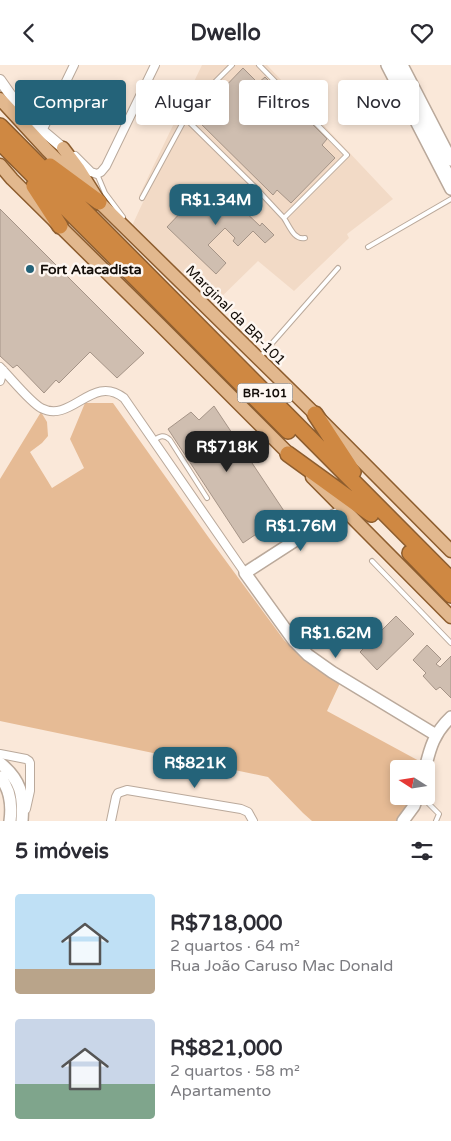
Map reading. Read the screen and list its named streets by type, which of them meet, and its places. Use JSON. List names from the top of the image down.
{
  "streets": {
    "highway": ["BR-101"],
    "main road": ["Marginal da BR-101"]
  },
  "places": ["Fort Atacadista"],
  "north": "left",
  "page": {
    "header": "Dwello",
    "chip": [
      "Comprar",
      "Alugar",
      "Filtros",
      "Novo"
    ],
    "price": [
      "R$1.34M",
      "R$718K",
      "R$1.76M",
      "R$1.62M",
      "R$821K"
    ],
    "heading": "5 imóveis",
    "list": [
      {
        "name": "R$718,000",
        "note": "2 quartos · 64 m² · Rua João Caruso Mac Donald"
      },
      {
        "name": "R$821,000",
        "note": "2 quartos · 58 m² · Apartamento"
      }
    ]
  }
}
